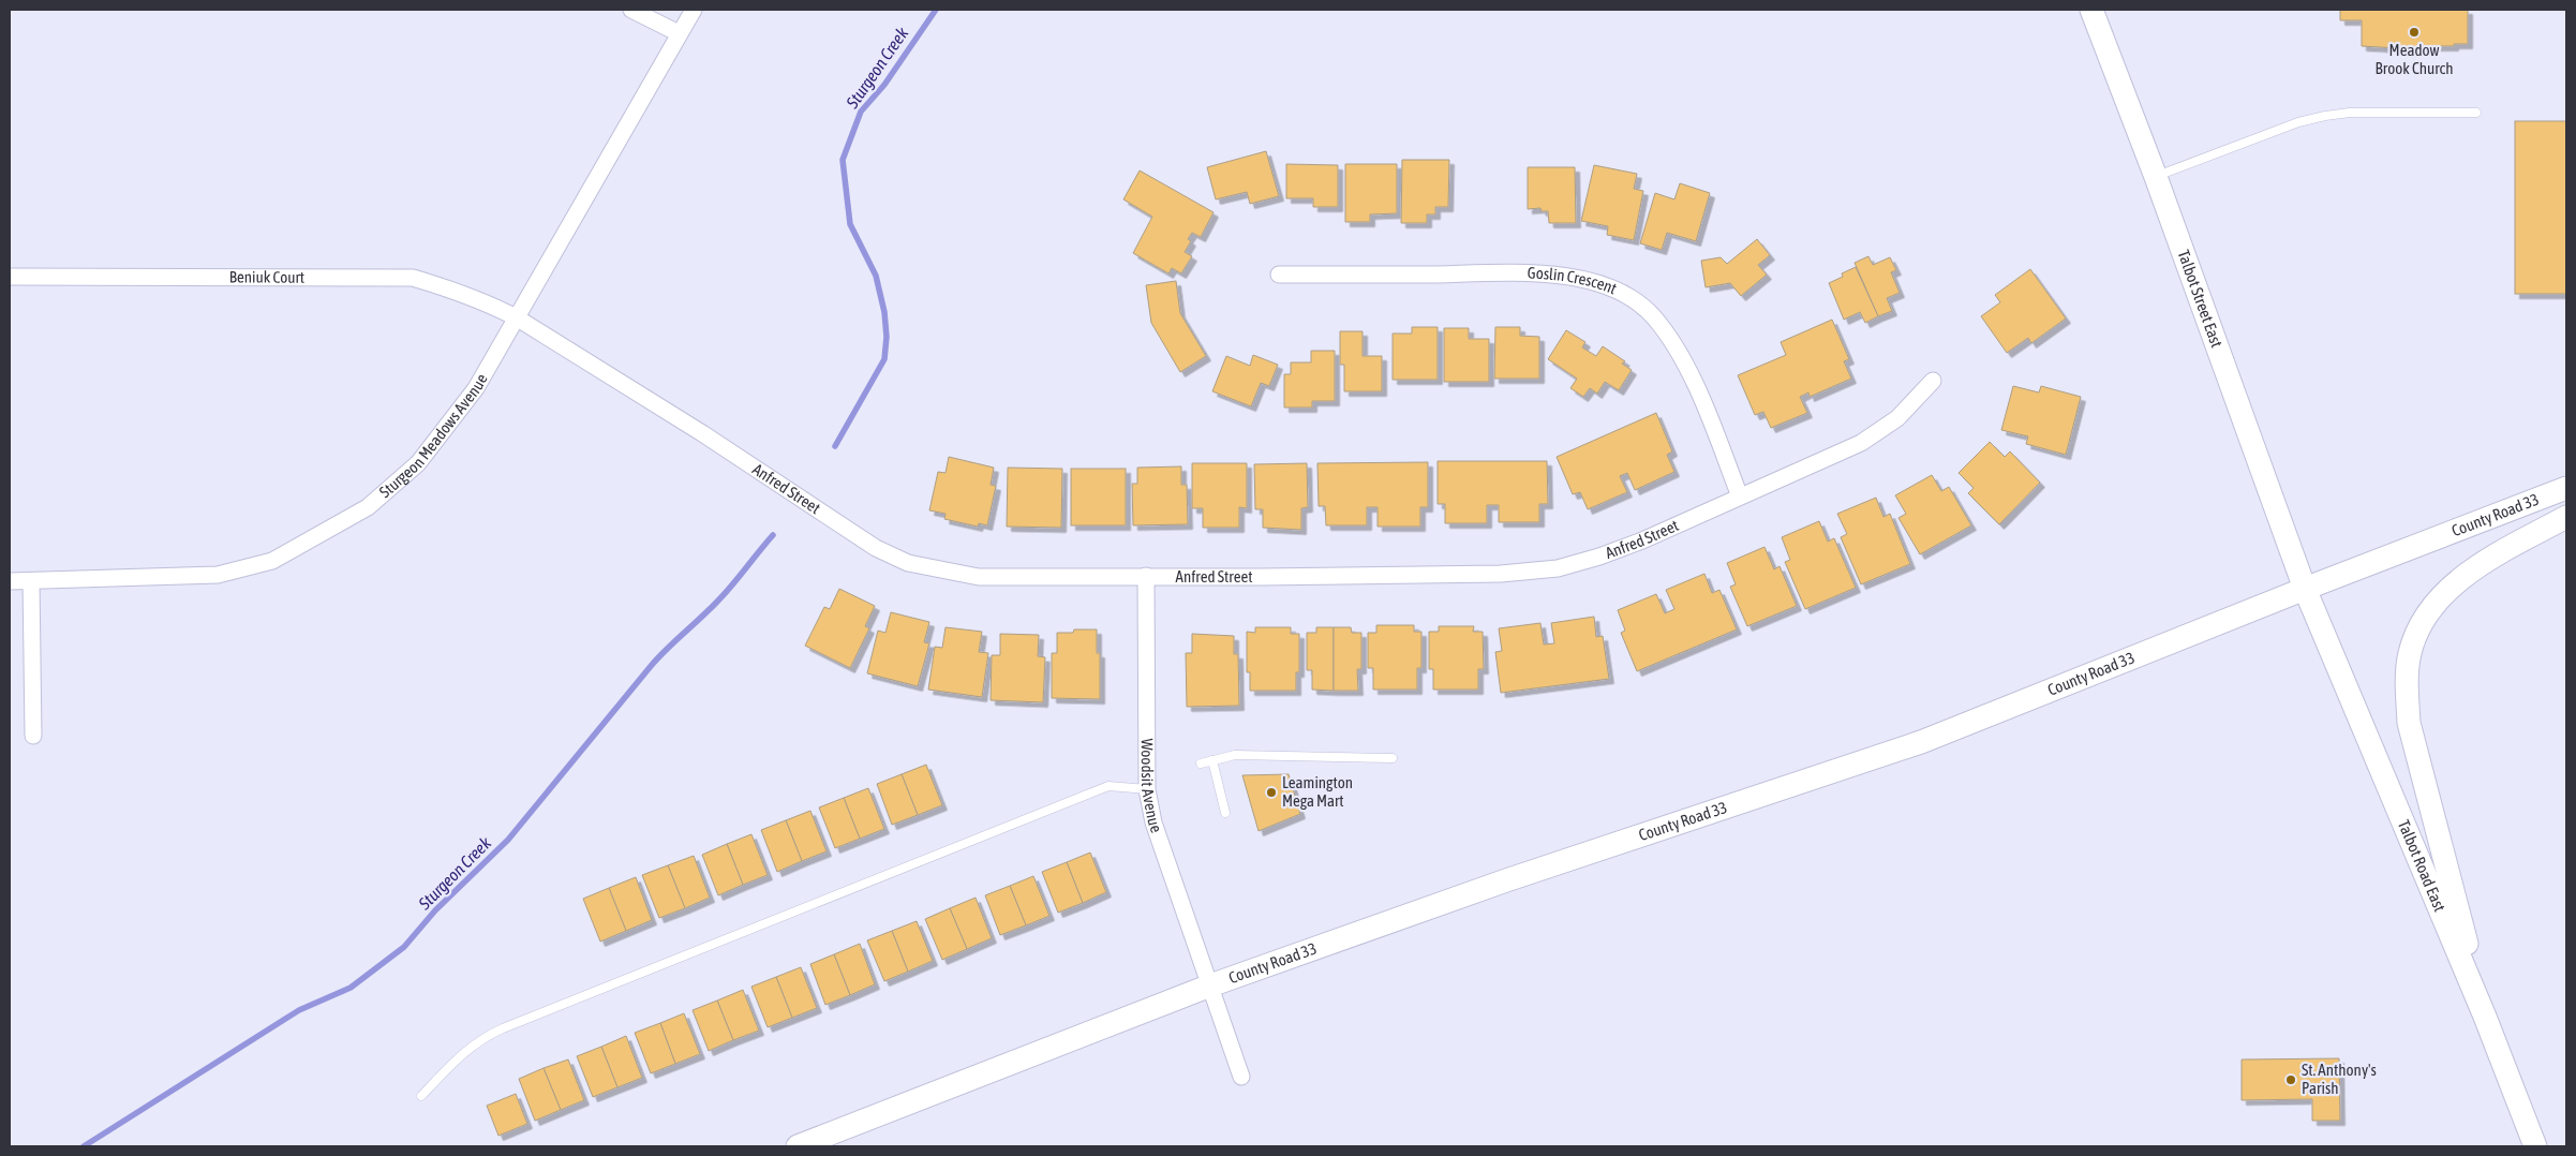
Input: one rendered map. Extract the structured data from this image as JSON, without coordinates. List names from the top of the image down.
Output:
{
  "streets": {
    "main road": ["Talbot Street East", "County Road 33", "Talbot Road East"],
    "street": [
      "Beniuk Court",
      "Goslin Crescent",
      "Sturgeon Meadows Avenue",
      "Anfred Street",
      "Woodsit Avenue"
    ]
  },
  "crossings": [
    ["Beniuk Court", "Sturgeon Meadows Avenue"],
    ["Beniuk Court", "Anfred Street"],
    ["Goslin Crescent", "Anfred Street"],
    ["Talbot Street East", "County Road 33"],
    ["Talbot Street East", "Talbot Road East"],
    ["Sturgeon Meadows Avenue", "Anfred Street"],
    ["Anfred Street", "Woodsit Avenue"],
    ["County Road 33", "Woodsit Avenue"],
    ["County Road 33", "Talbot Road East"]
  ],
  "water": ["Sturgeon Creek"],
  "places": ["Meadow Brook Church", "Leamington Mega Mart", "St. Anthony's Parish"]
}
